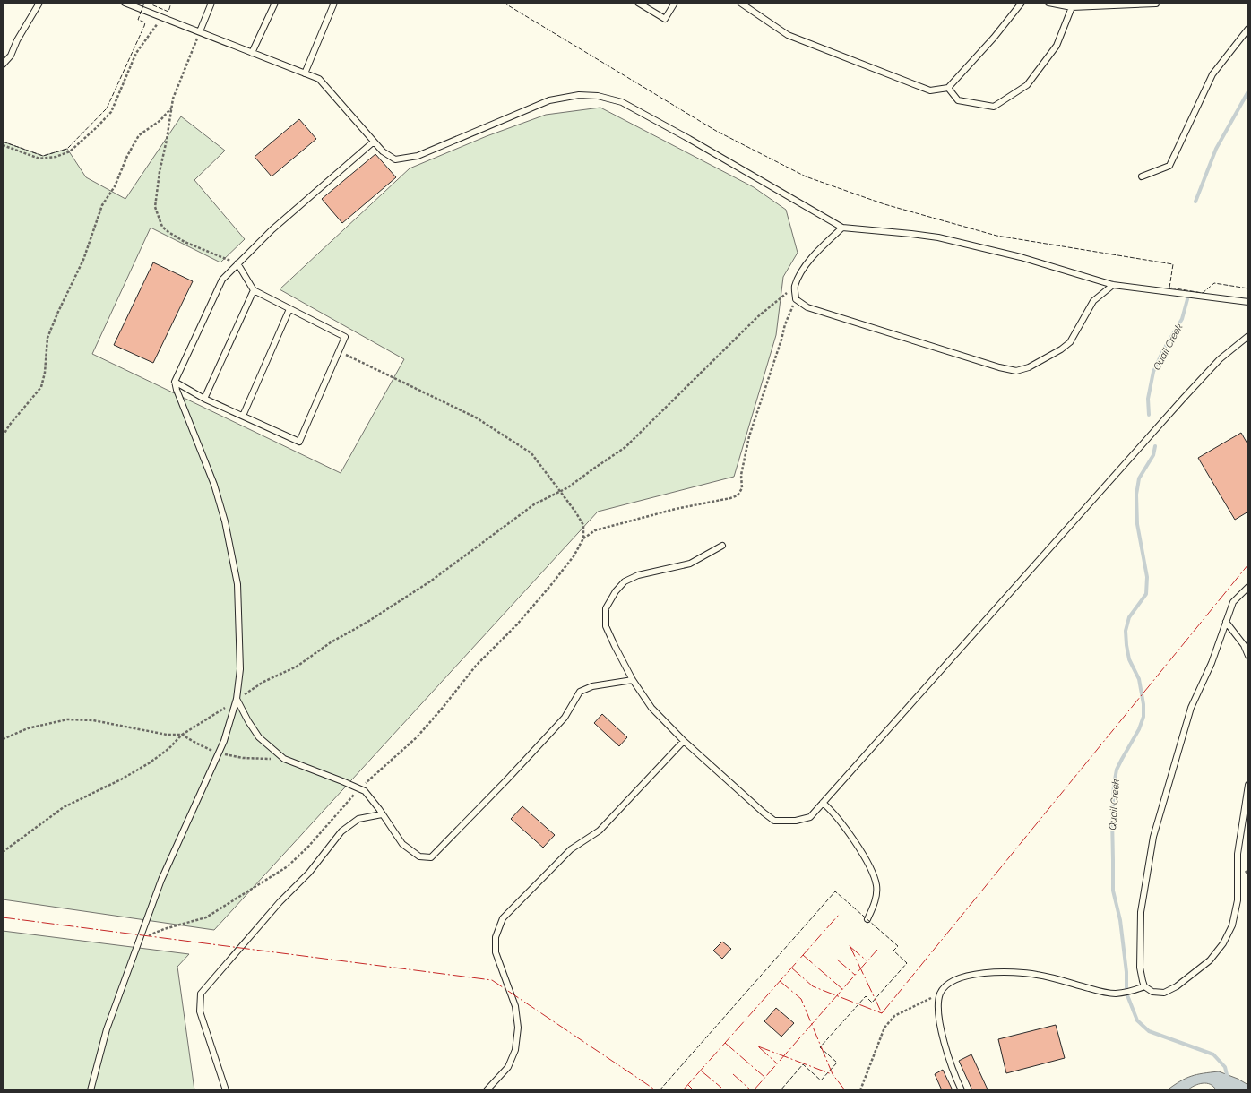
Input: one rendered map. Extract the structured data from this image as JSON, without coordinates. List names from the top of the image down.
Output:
{
  "water": ["Quail Creek"]
}
